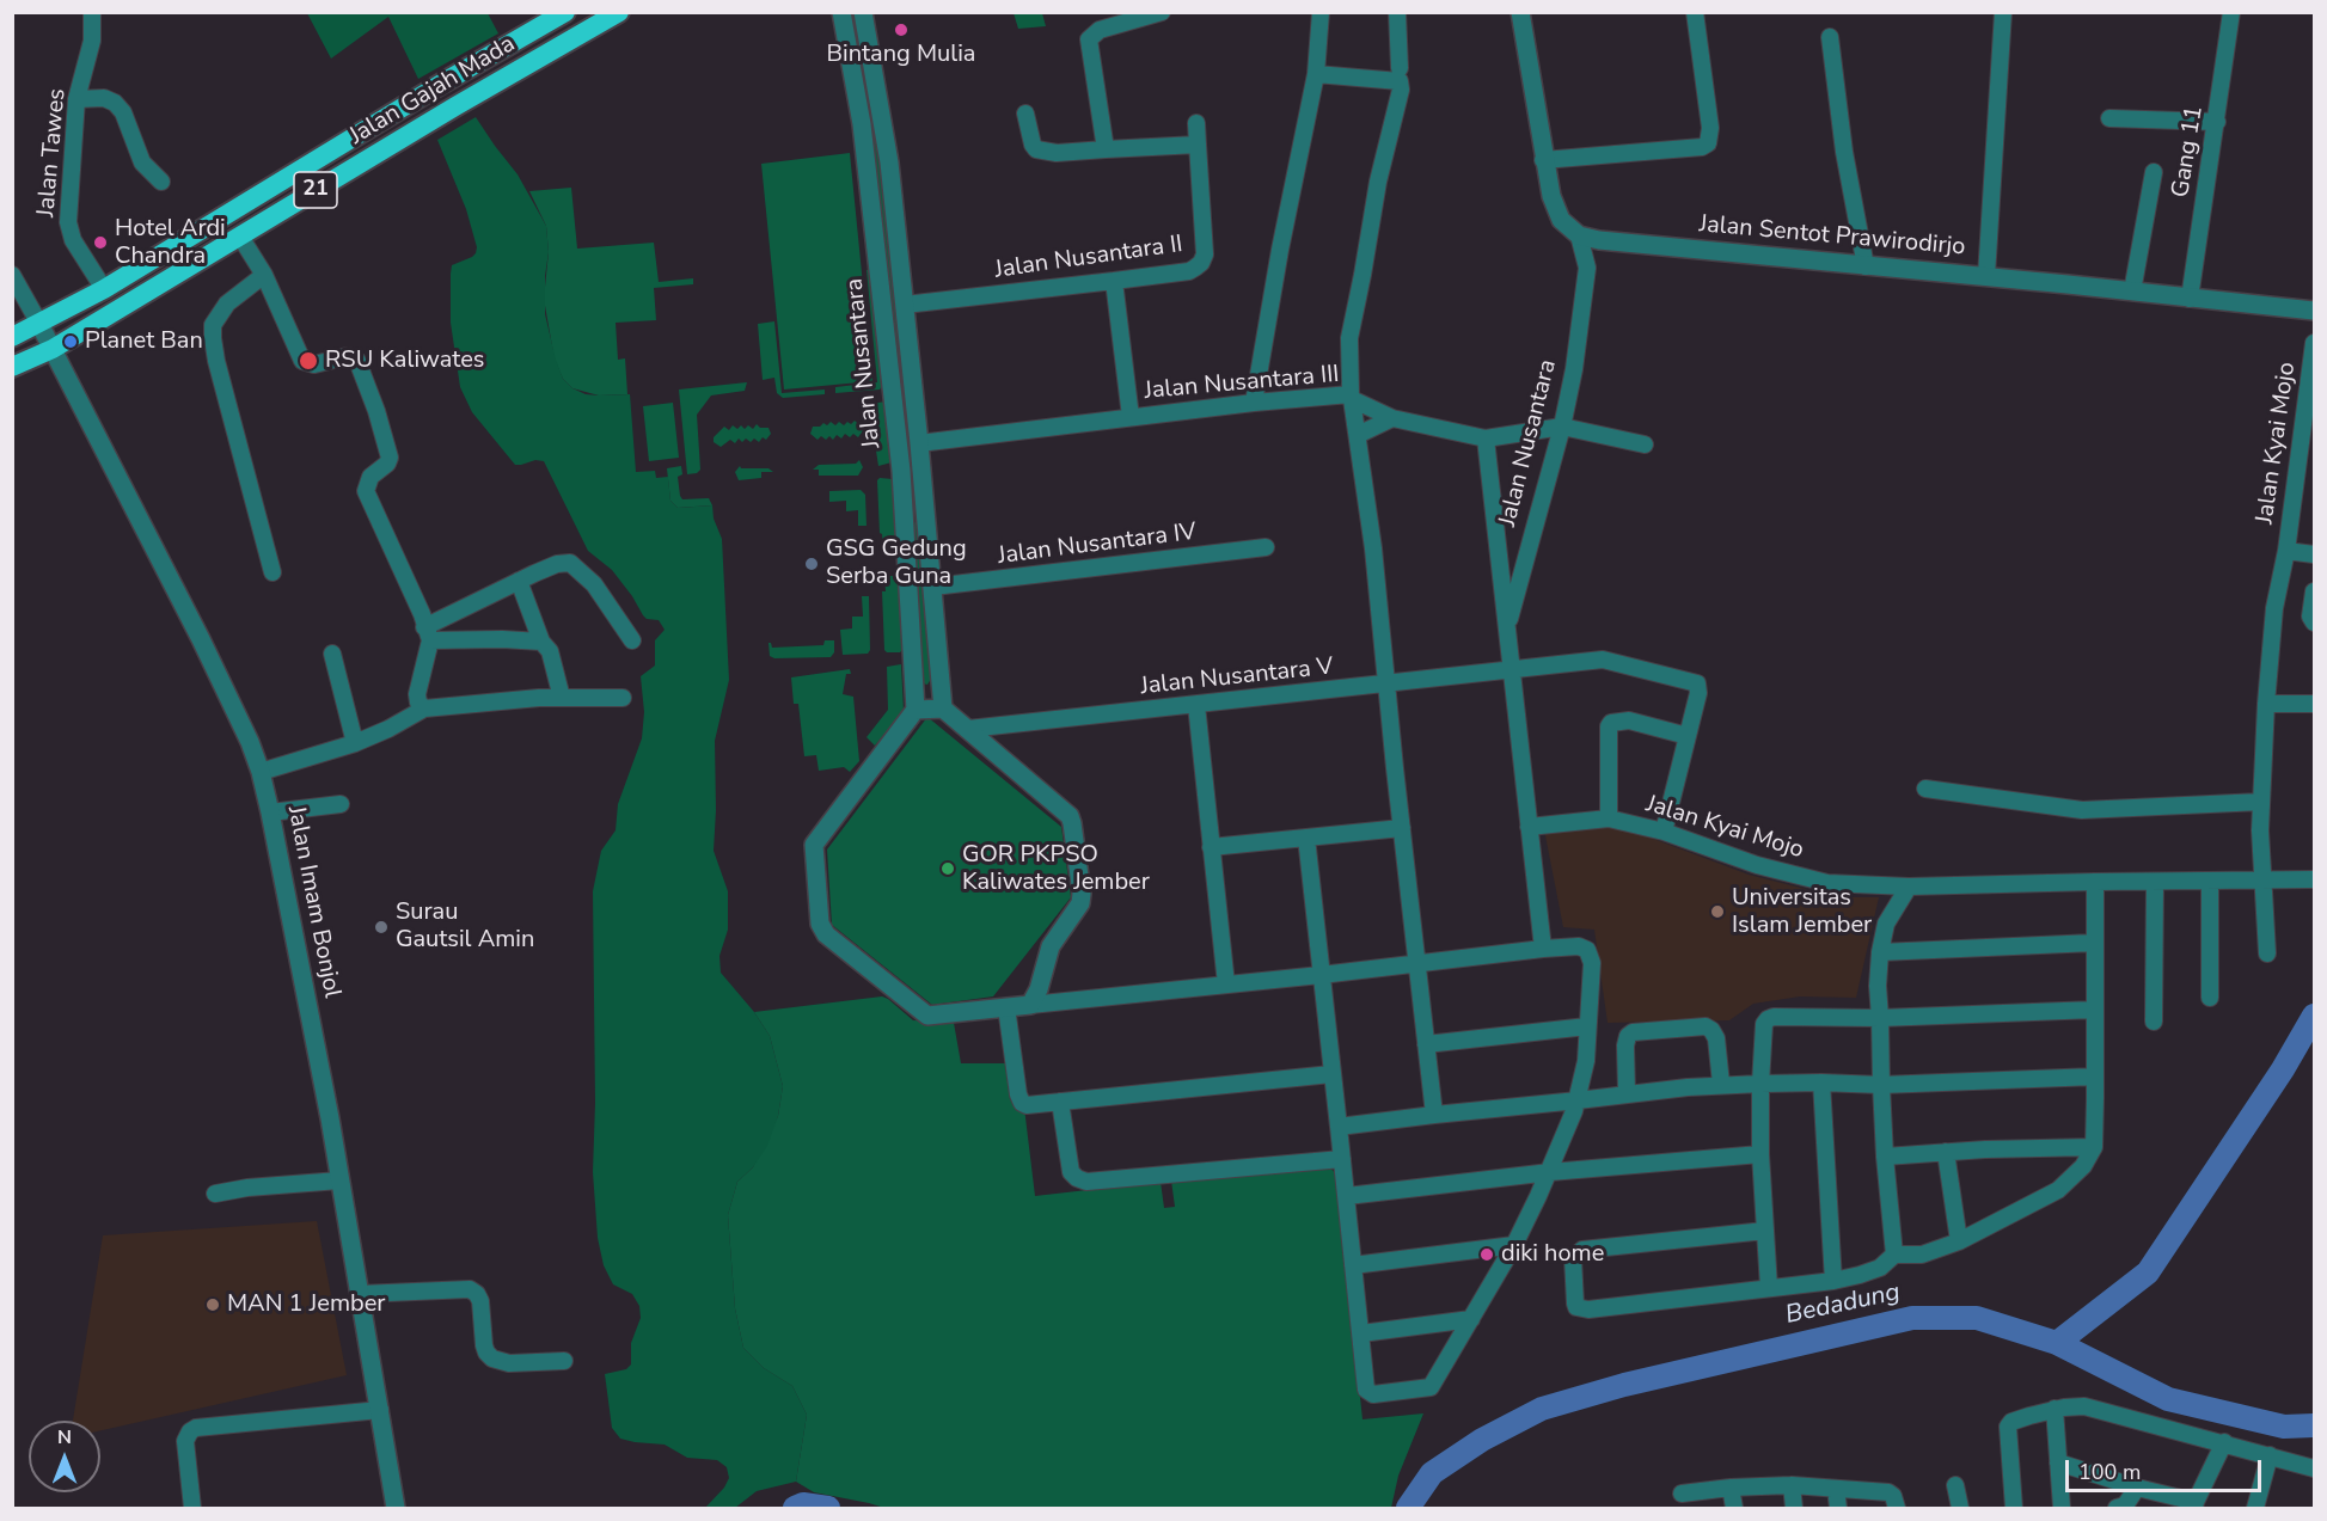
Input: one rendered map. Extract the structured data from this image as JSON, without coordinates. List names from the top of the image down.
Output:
{
  "streets": {
    "highway": ["Jalan Gajah Mada", "21"],
    "street": [
      "Gang 11",
      "Jalan Tawes",
      "Jalan Sentot Prawirodirjo",
      "Jalan Nusantara II",
      "Jalan Nusantara",
      "Jalan Nusantara III",
      "Jalan Kyai Mojo",
      "Jalan Nusantara IV",
      "Jalan Nusantara V",
      "Jalan Imam Bonjol"
    ]
  },
  "crossings": [
    ["Jalan Gajah Mada", "Jalan Tawes"],
    ["Jalan Gajah Mada", "Jalan Imam Bonjol"],
    ["Gang 11", "Jalan Sentot Prawirodirjo"],
    ["Jalan Nusantara II", "Jalan Nusantara"],
    ["Jalan Nusantara", "Jalan Nusantara III"],
    ["Jalan Nusantara", "Jalan Nusantara IV"],
    ["Jalan Kyai Mojo", "Jalan Nusantara V"]
  ],
  "water": ["Bedadung"],
  "places": [
    "Bintang Mulia",
    "Hotel Ardi Chandra",
    "Planet Ban",
    "RSU Kaliwates",
    "GSG Gedung Serba Guna",
    "GOR PKPSO Kaliwates Jember",
    "Universitas Islam Jember",
    "Surau Gautsil Amin",
    "diki home",
    "MAN 1 Jember"
  ],
  "scale_bar": "100 m",
  "north": "top"
}
